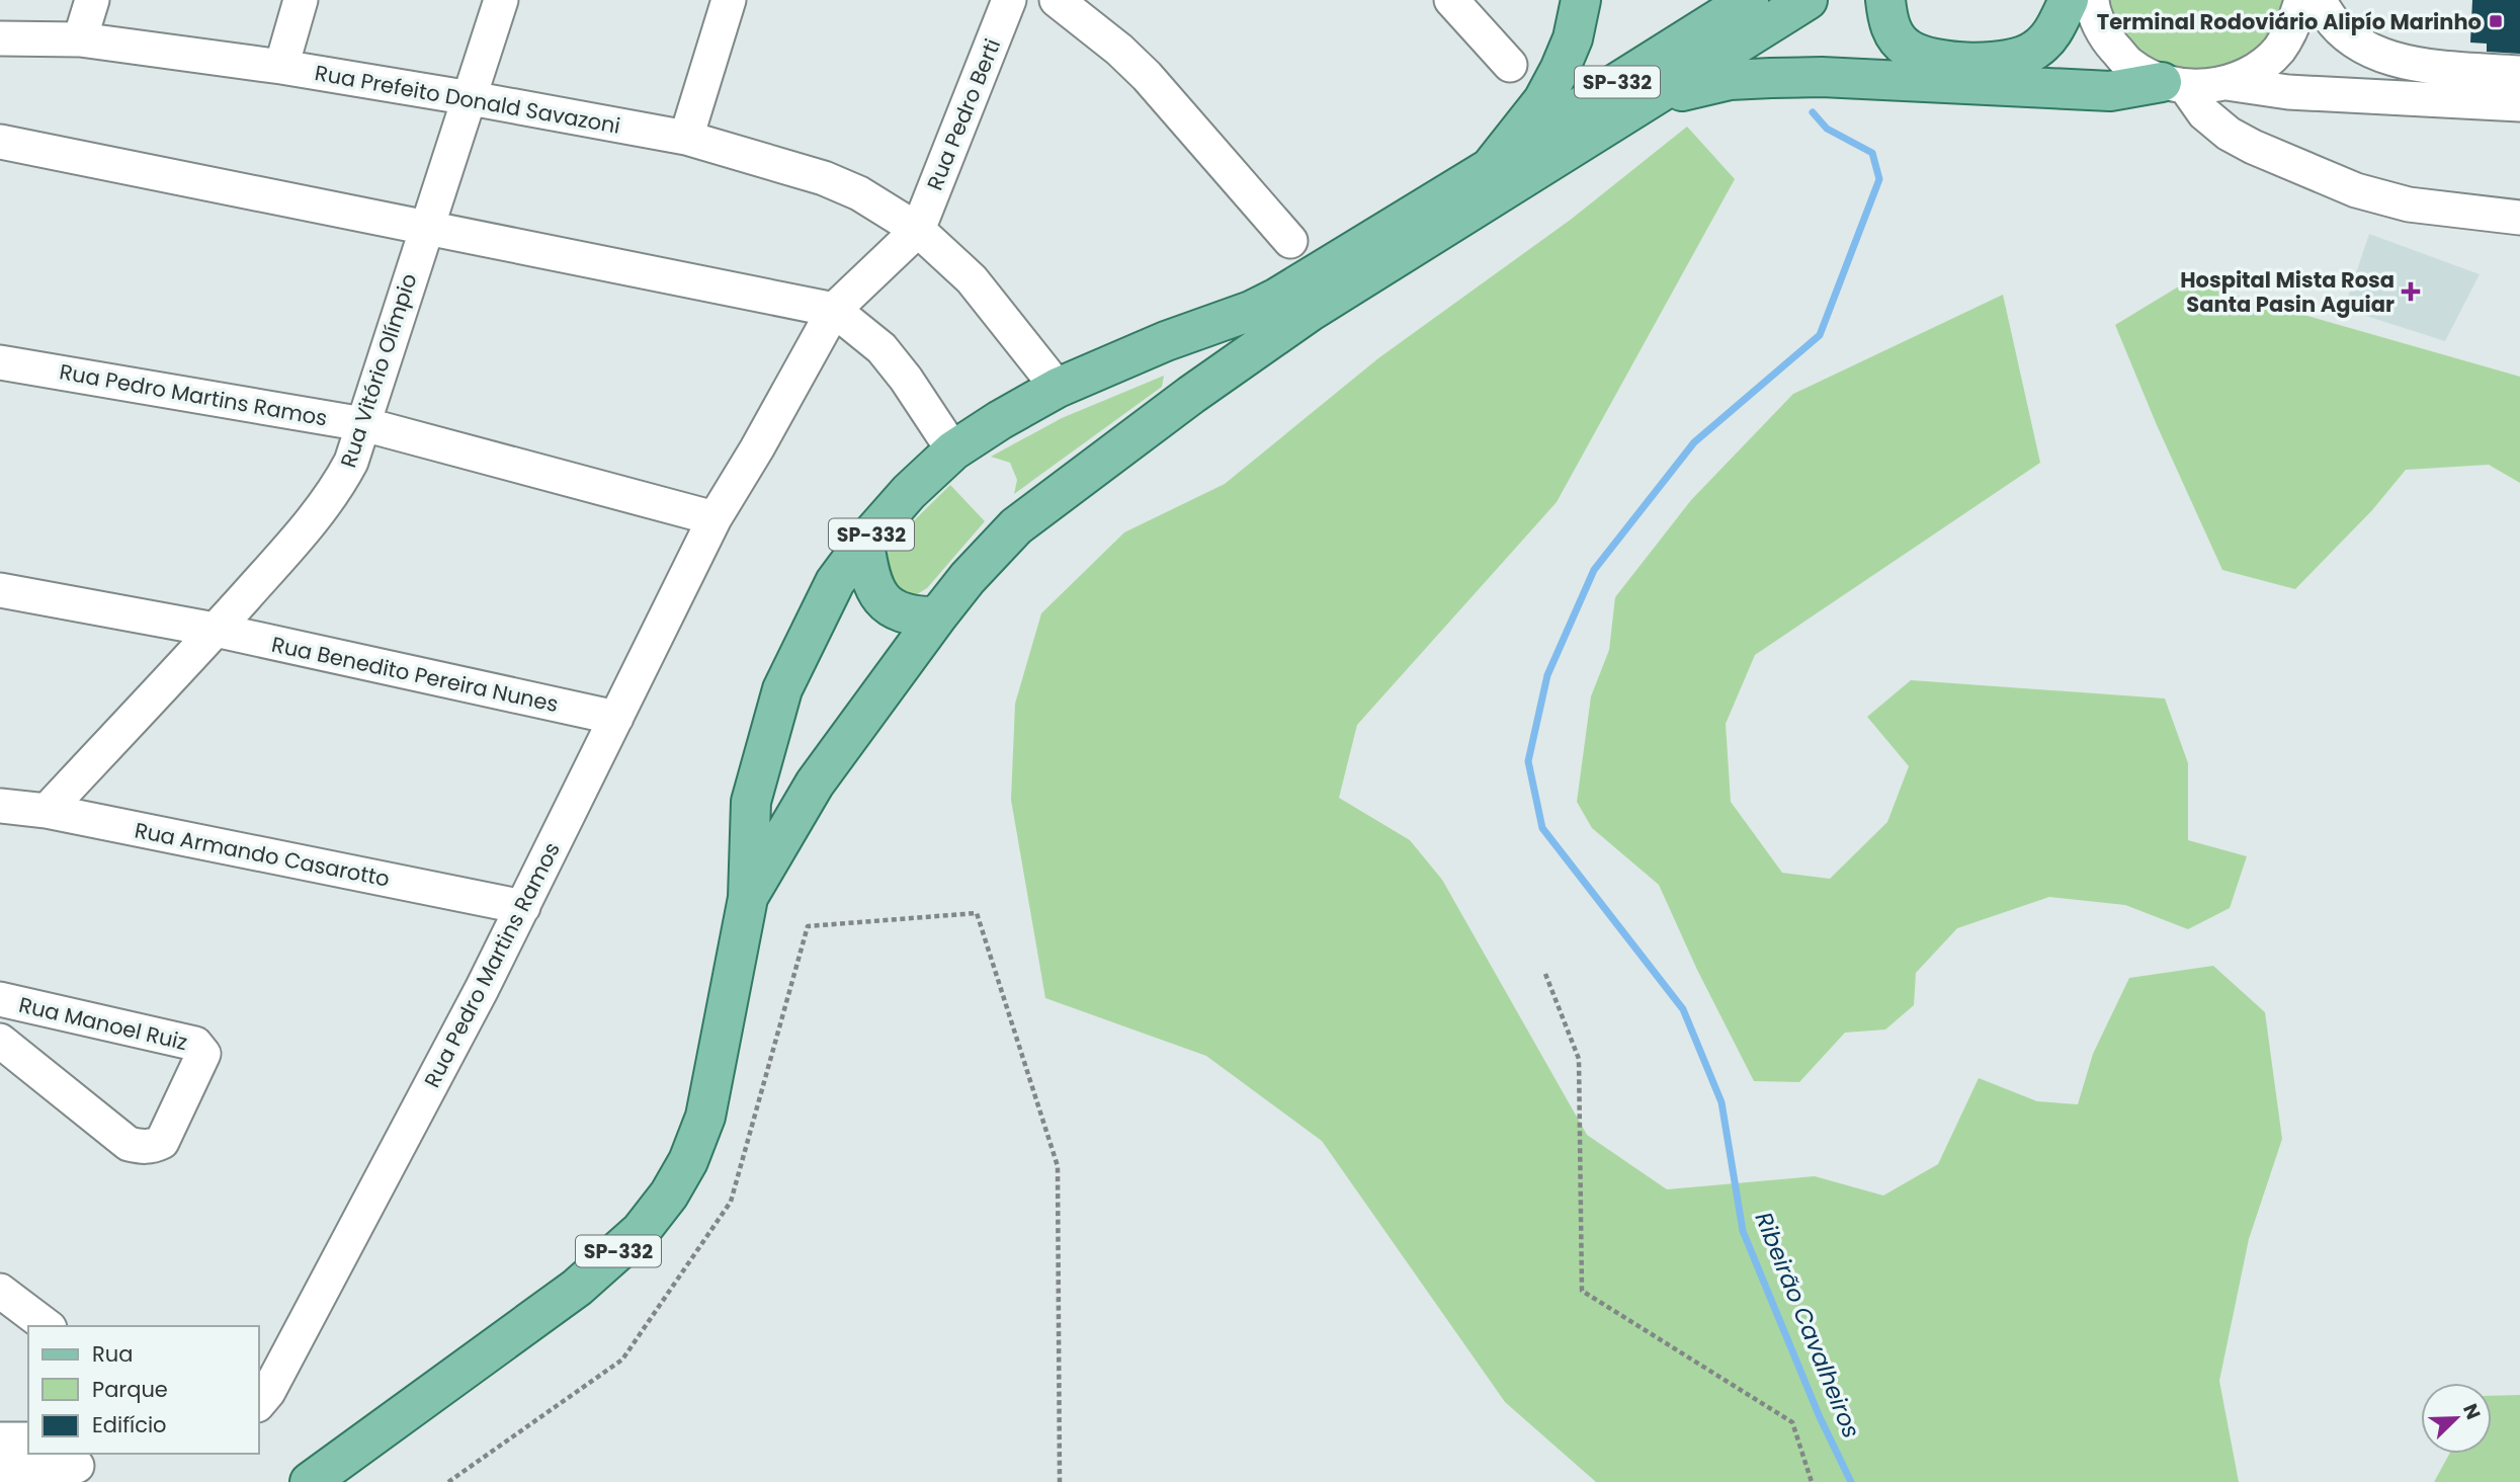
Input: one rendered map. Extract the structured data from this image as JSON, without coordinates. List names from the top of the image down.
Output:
{
  "streets": {
    "main road": ["SP-332"],
    "street": [
      "Rua Prefeito Donald Savazoni",
      "Rua Pedro Berti",
      "Rua Vitório Olímpio",
      "Rua Pedro Martins Ramos",
      "Rua Benedito Pereira Nunes",
      "Rua Armando Casarotto",
      "Rua Manoel Ruiz"
    ]
  },
  "crossings": [
    ["SP-332", "Rua Prefeito Donald Savazoni"],
    ["Rua Prefeito Donald Savazoni", "Rua Pedro Berti"],
    ["Rua Prefeito Donald Savazoni", "Rua Vitório Olímpio"],
    ["Rua Prefeito Donald Savazoni", "Rua Pedro Martins Ramos"],
    ["Rua Pedro Berti", "Rua Pedro Martins Ramos"],
    ["Rua Vitório Olímpio", "Rua Pedro Martins Ramos"],
    ["Rua Vitório Olímpio", "Rua Benedito Pereira Nunes"],
    ["Rua Vitório Olímpio", "Rua Armando Casarotto"],
    ["Rua Pedro Martins Ramos", "Rua Benedito Pereira Nunes"],
    ["Rua Pedro Martins Ramos", "Rua Armando Casarotto"]
  ],
  "water": ["Ribeirão Cavalheiros"],
  "places": {
    "transit": ["Terminal Rodoviário Alipío Marinho"],
    "health": ["Hospital Mista Rosa Santa Pasin Aguiar"]
  },
  "legend": ["Rua", "Parque", "Edifício"],
  "north": "top right"
}
